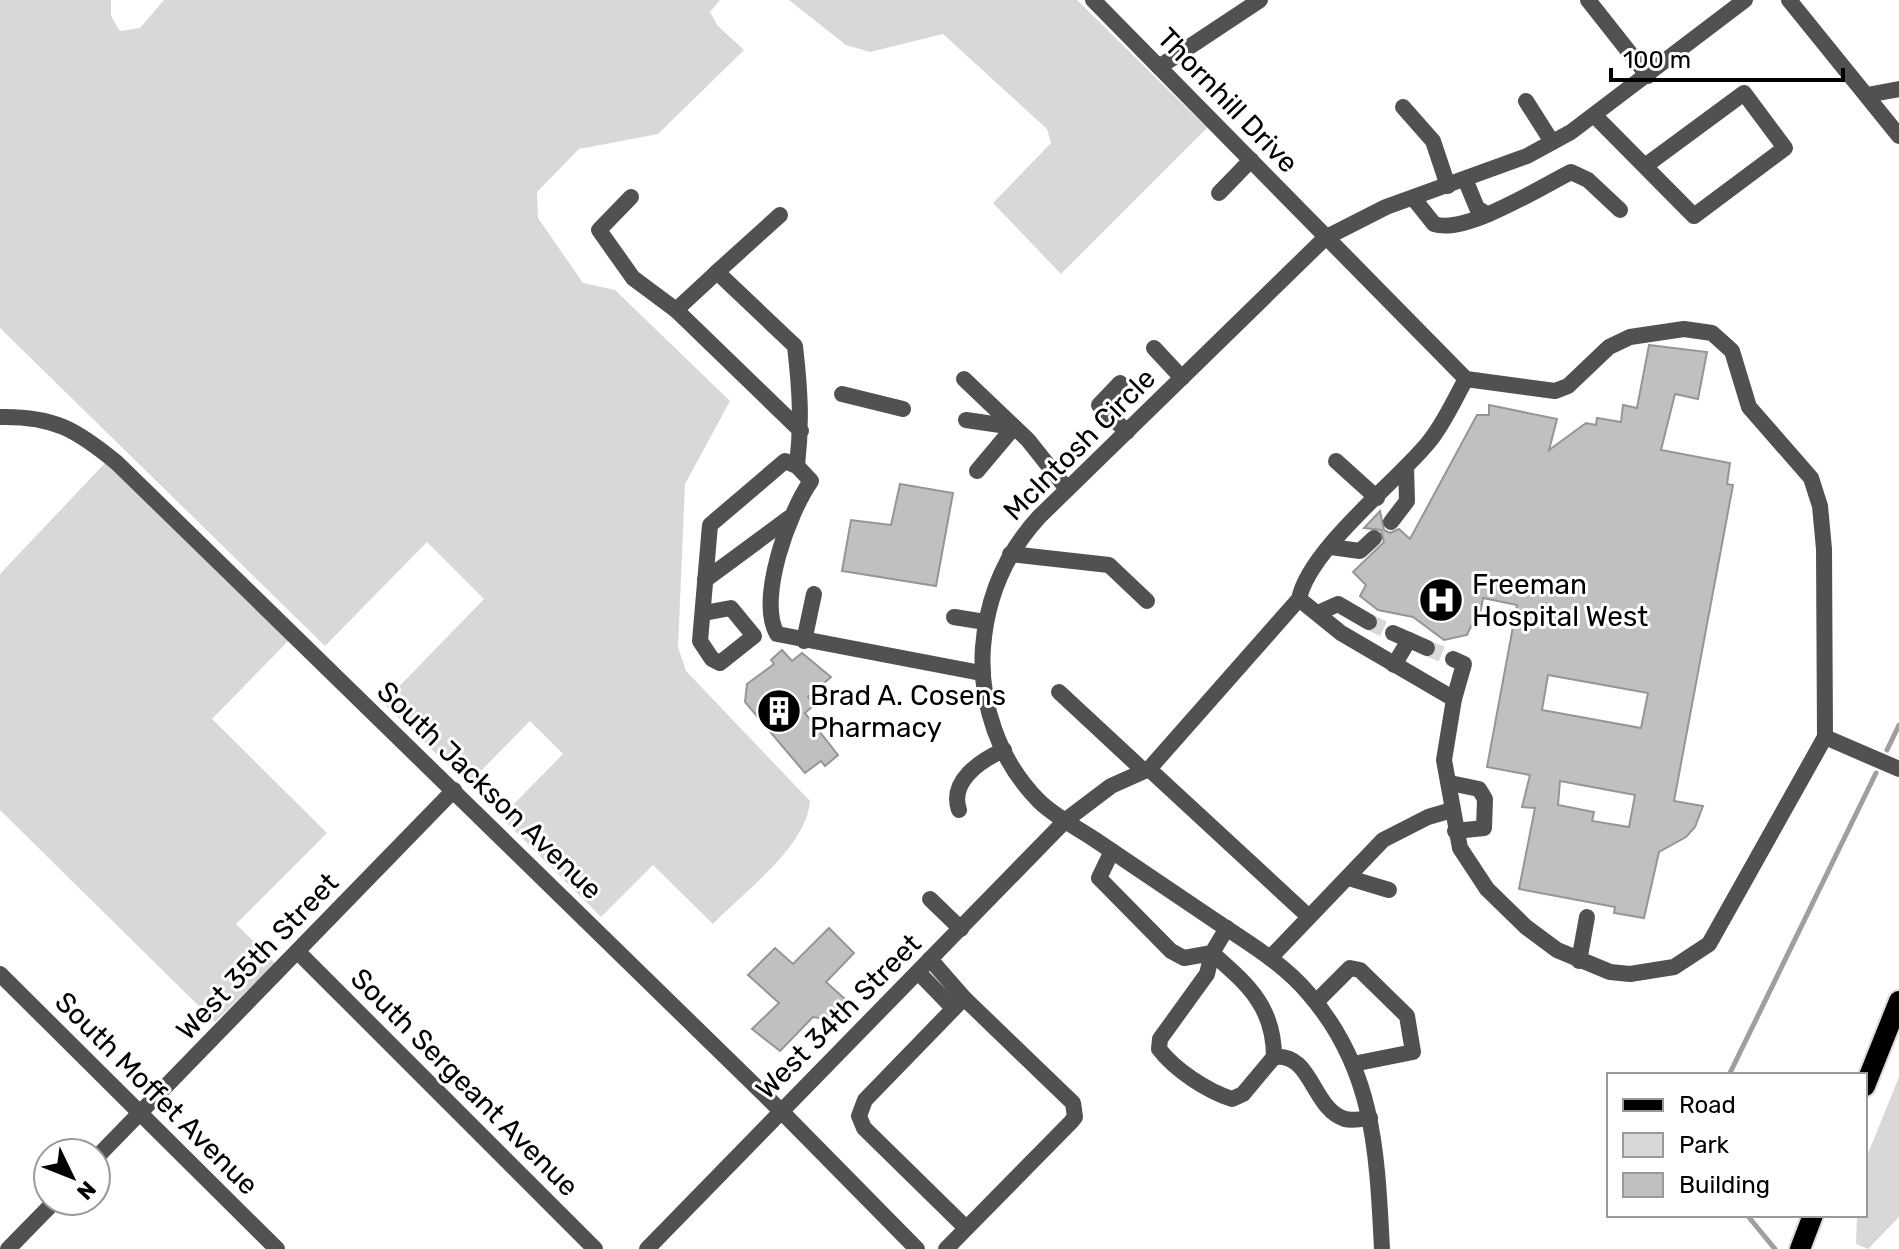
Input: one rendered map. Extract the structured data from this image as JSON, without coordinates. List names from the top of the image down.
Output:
{
  "streets": {
    "street": [
      "Thornhill Drive",
      "McIntosh Circle",
      "South Jackson Avenue",
      "West 35th Street",
      "West 34th Street",
      "South Sergeant Avenue",
      "South Moffet Avenue"
    ]
  },
  "crossings": [
    ["Thornhill Drive", "McIntosh Circle"],
    ["McIntosh Circle", "West 34th Street"],
    ["South Jackson Avenue", "West 35th Street"],
    ["South Jackson Avenue", "West 34th Street"],
    ["West 35th Street", "South Sergeant Avenue"],
    ["West 35th Street", "South Moffet Avenue"]
  ],
  "places": {
    "hospital": ["Freeman Hospital West"],
    "building": ["Brad A. Cosens Pharmacy"]
  },
  "legend": ["Road", "Park", "Building"],
  "scale_bar": "100 m",
  "north": "bottom right"
}
